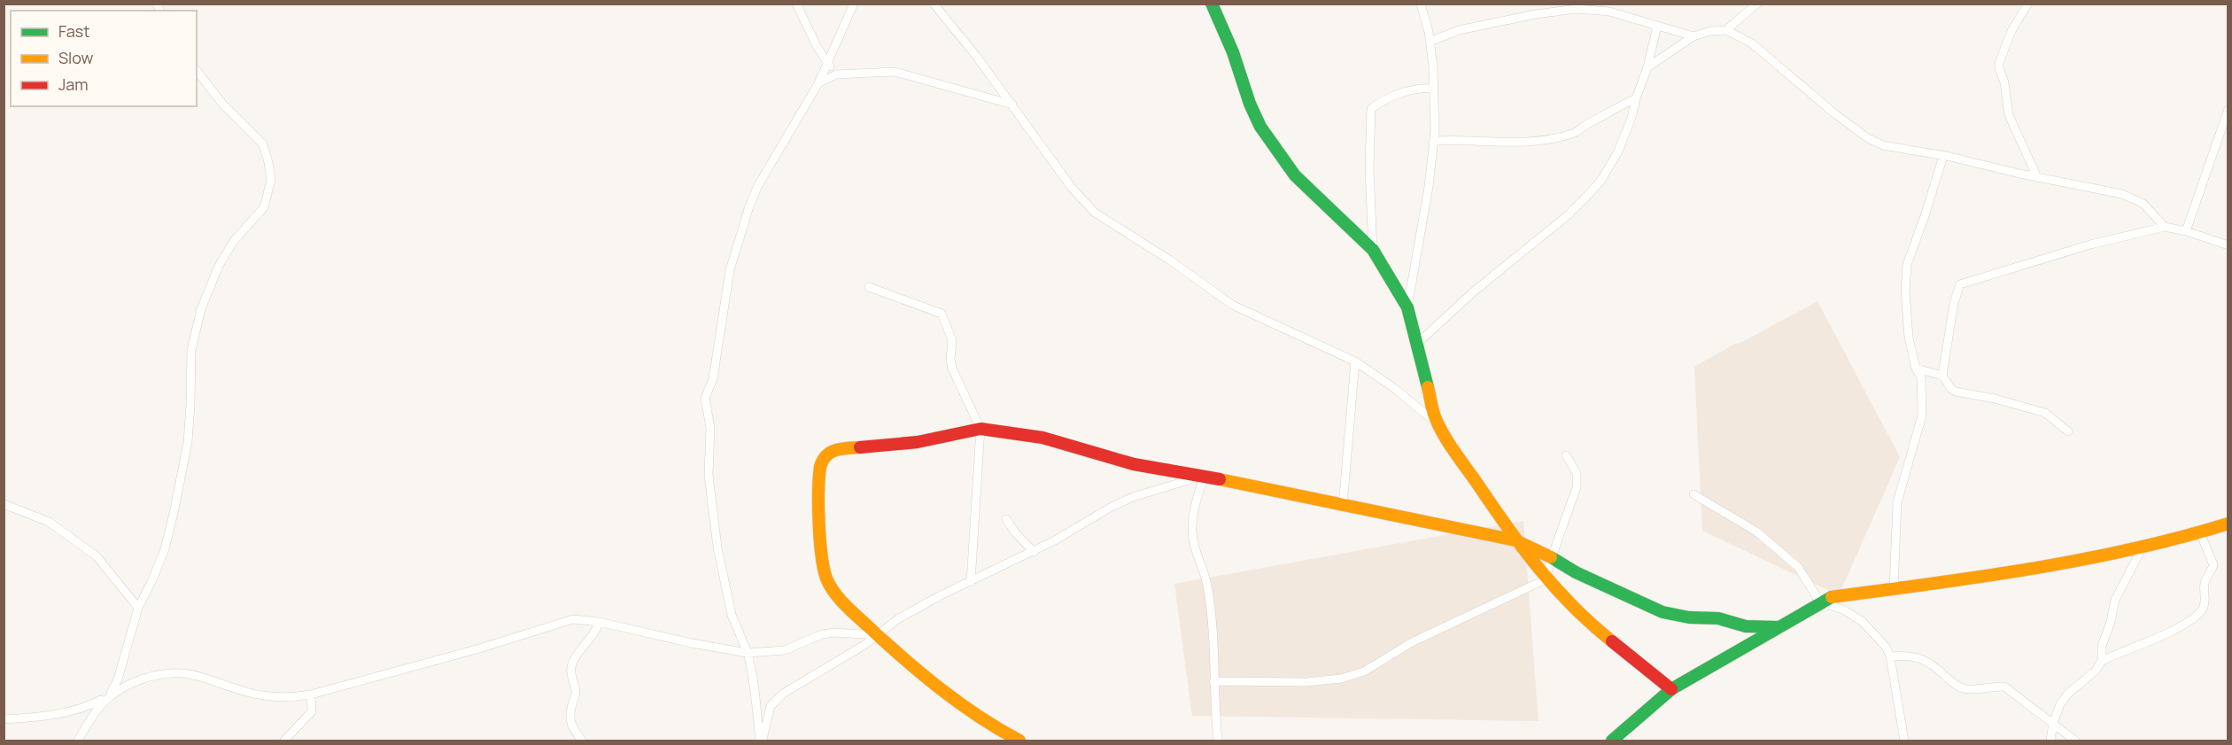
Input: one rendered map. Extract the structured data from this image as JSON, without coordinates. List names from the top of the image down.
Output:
{
  "legend": ["Fast", "Slow", "Jam"]
}
